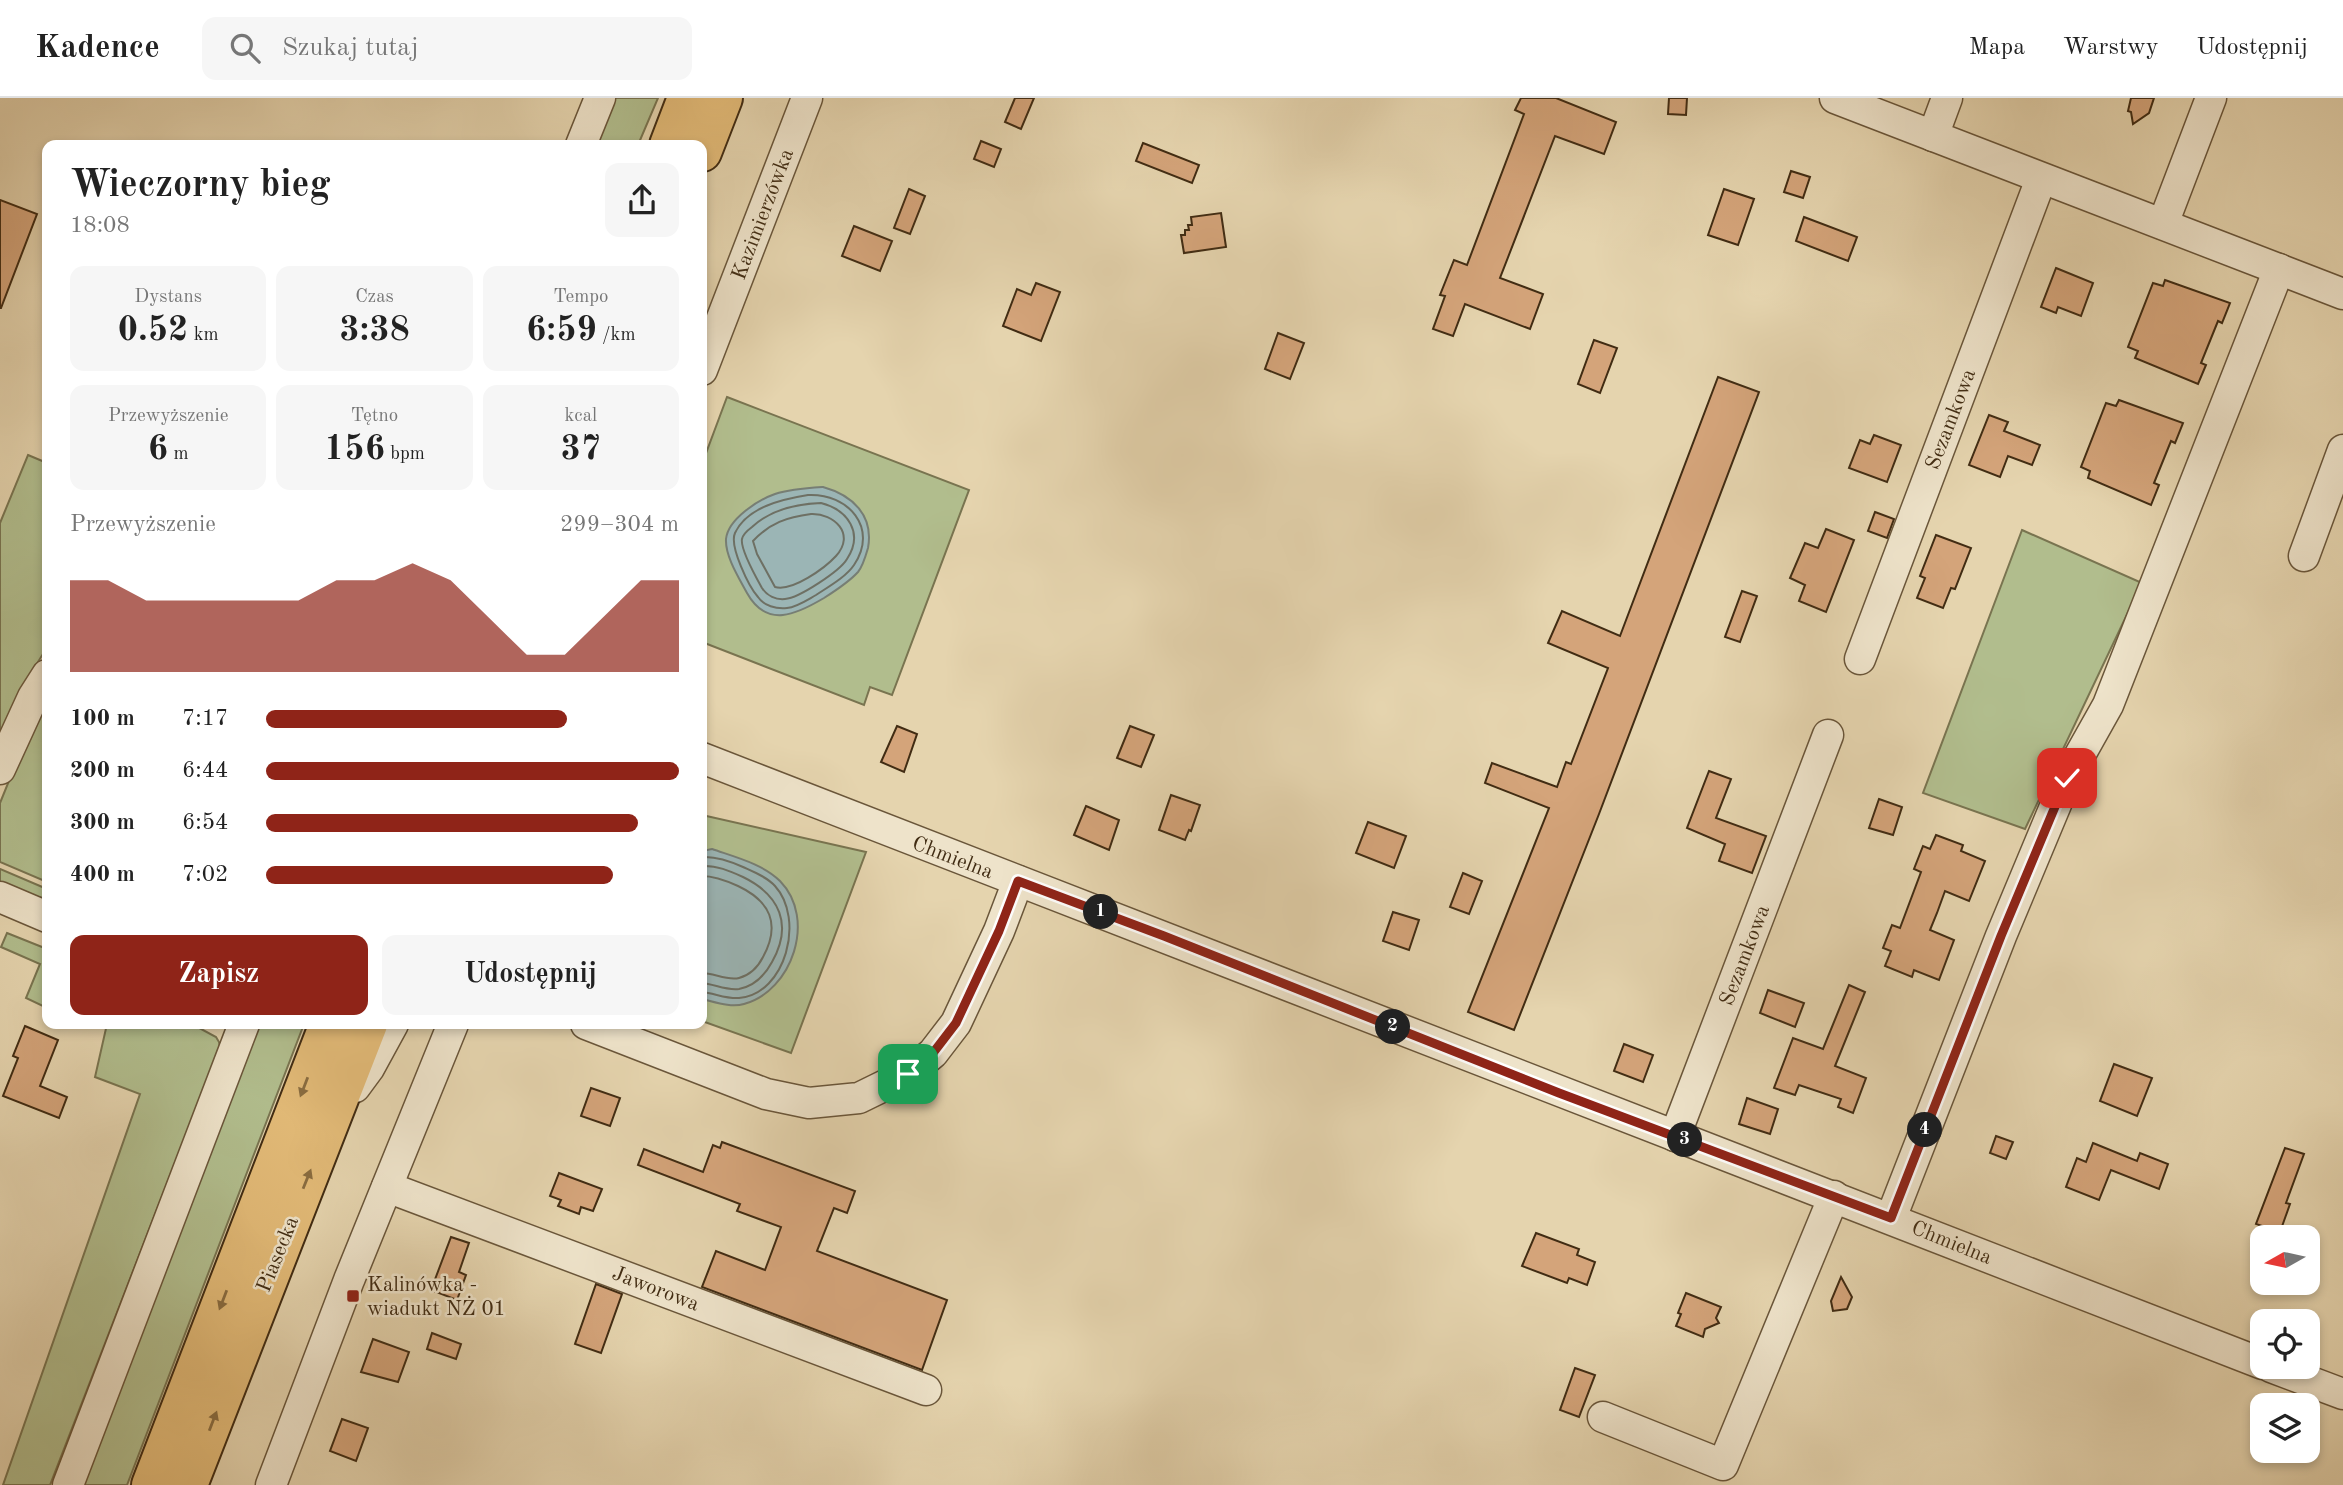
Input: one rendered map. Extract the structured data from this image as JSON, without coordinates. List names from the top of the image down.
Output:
{
  "streets": {
    "highway": ["Piasecka"],
    "street": [
      "Kazimierzówka",
      "Sezamkowa",
      "Chmielna",
      "Jaworowa"
    ]
  },
  "crossings": [
    ["Sezamkowa", "Chmielna"]
  ],
  "places": {
    "transit": ["Kalinówka - wiadukt NŻ 01"]
  },
  "north": "left",
  "page": {
    "header": "Kadence",
    "search": "Szukaj tutaj",
    "nav": ["Mapa", "Warstwy", "Udostępnij"],
    "heading": ["Wieczorny bieg", "18:08"],
    "stats": [
      ["Dystans", "0.52 km"],
      ["Czas", "3:38"],
      ["Tempo", "6:59 /km"],
      ["Przewyższenie", "6 m"],
      ["Tętno", "156 bpm"],
      ["kcal", "37"]
    ],
    "chart": ["Przewyższenie", "299–304 m"],
    "list": [
      {
        "name": "100 m",
        "note": "7:17"
      },
      {
        "name": "200 m",
        "note": "6:44"
      },
      {
        "name": "300 m",
        "note": "6:54"
      },
      {
        "name": "400 m",
        "note": "7:02"
      }
    ],
    "pins": [
      "1",
      "2",
      "4",
      "3"
    ],
    "buttons": ["Zapisz", "Udostępnij"]
  }
}
